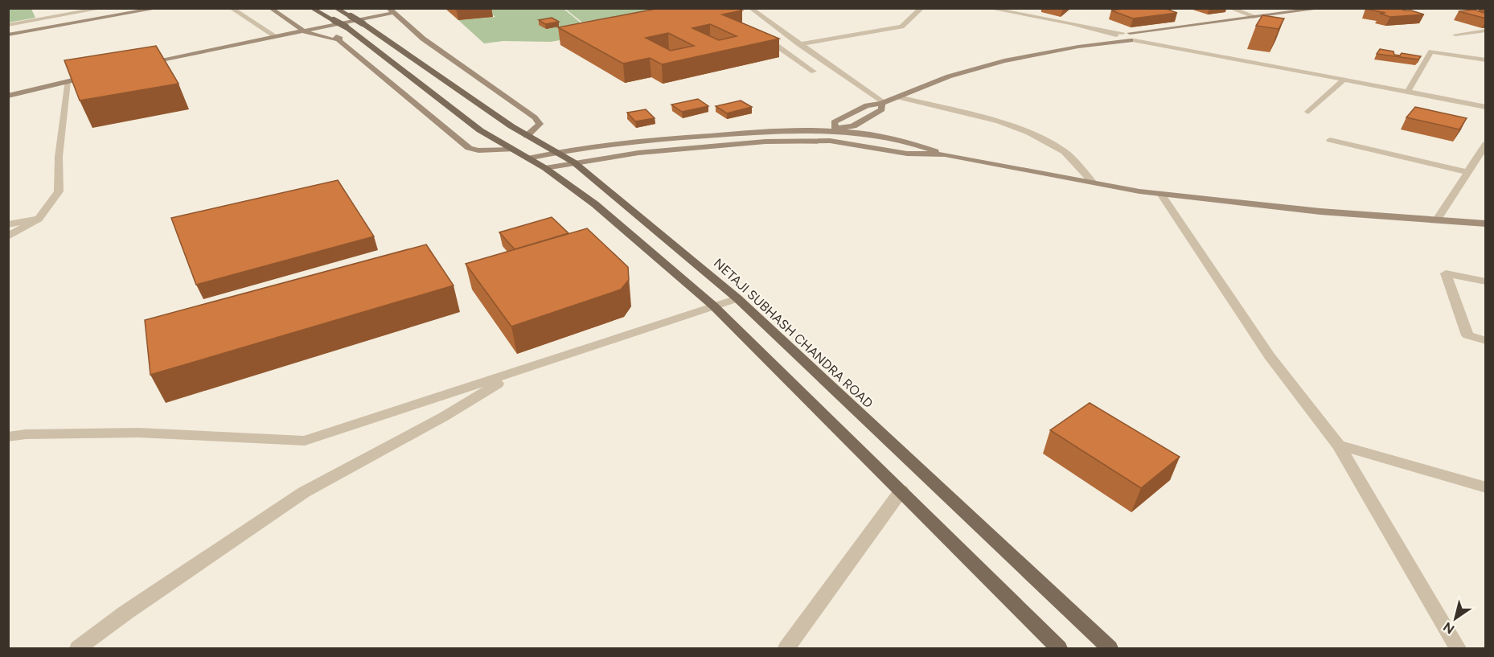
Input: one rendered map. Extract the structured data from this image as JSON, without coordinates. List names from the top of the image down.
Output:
{
  "streets": {
    "main road": ["NETAJI SUBHASH CHANDRA ROAD"]
  },
  "north": "bottom left"
}
